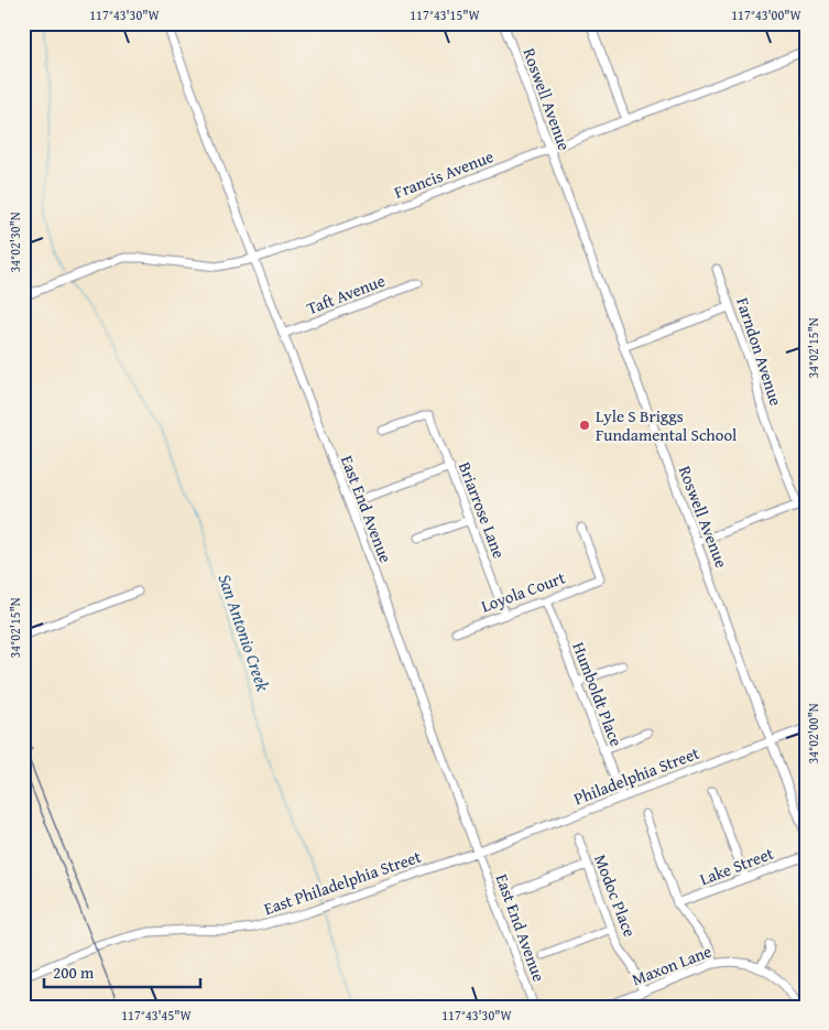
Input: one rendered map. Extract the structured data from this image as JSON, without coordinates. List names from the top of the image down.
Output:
{
  "streets": {
    "street": [
      "Roswell Avenue",
      "Francis Avenue",
      "Taft Avenue",
      "Farndon Avenue",
      "East End Avenue",
      "Briarrose Lane",
      "Loyola Court",
      "Humboldt Place",
      "Philadelphia Street",
      "Lake Street",
      "East Philadelphia Street",
      "Modoc Place",
      "Maxon Lane"
    ]
  },
  "crossings": [
    ["Roswell Avenue", "Francis Avenue"],
    ["Roswell Avenue", "Philadelphia Street"],
    ["Francis Avenue", "East End Avenue"],
    ["Taft Avenue", "East End Avenue"],
    ["East End Avenue", "Philadelphia Street"],
    ["East End Avenue", "East Philadelphia Street"],
    ["Briarrose Lane", "Loyola Court"],
    ["Loyola Court", "Humboldt Place"],
    ["Humboldt Place", "Philadelphia Street"],
    ["Philadelphia Street", "East Philadelphia Street"],
    ["Modoc Place", "Maxon Lane"]
  ],
  "water": ["San Antonio Creek"],
  "places": ["Lyle S Briggs Fundamental School"],
  "scale_bar": "200 m",
  "coordinates": [
    "117°43'30\"W",
    "117°43'15\"W",
    "117°43'00\"W",
    "34°02'30\"N",
    "34°02'15\"N",
    "34°02'00\"N",
    "117°43'45\"W"
  ]
}
